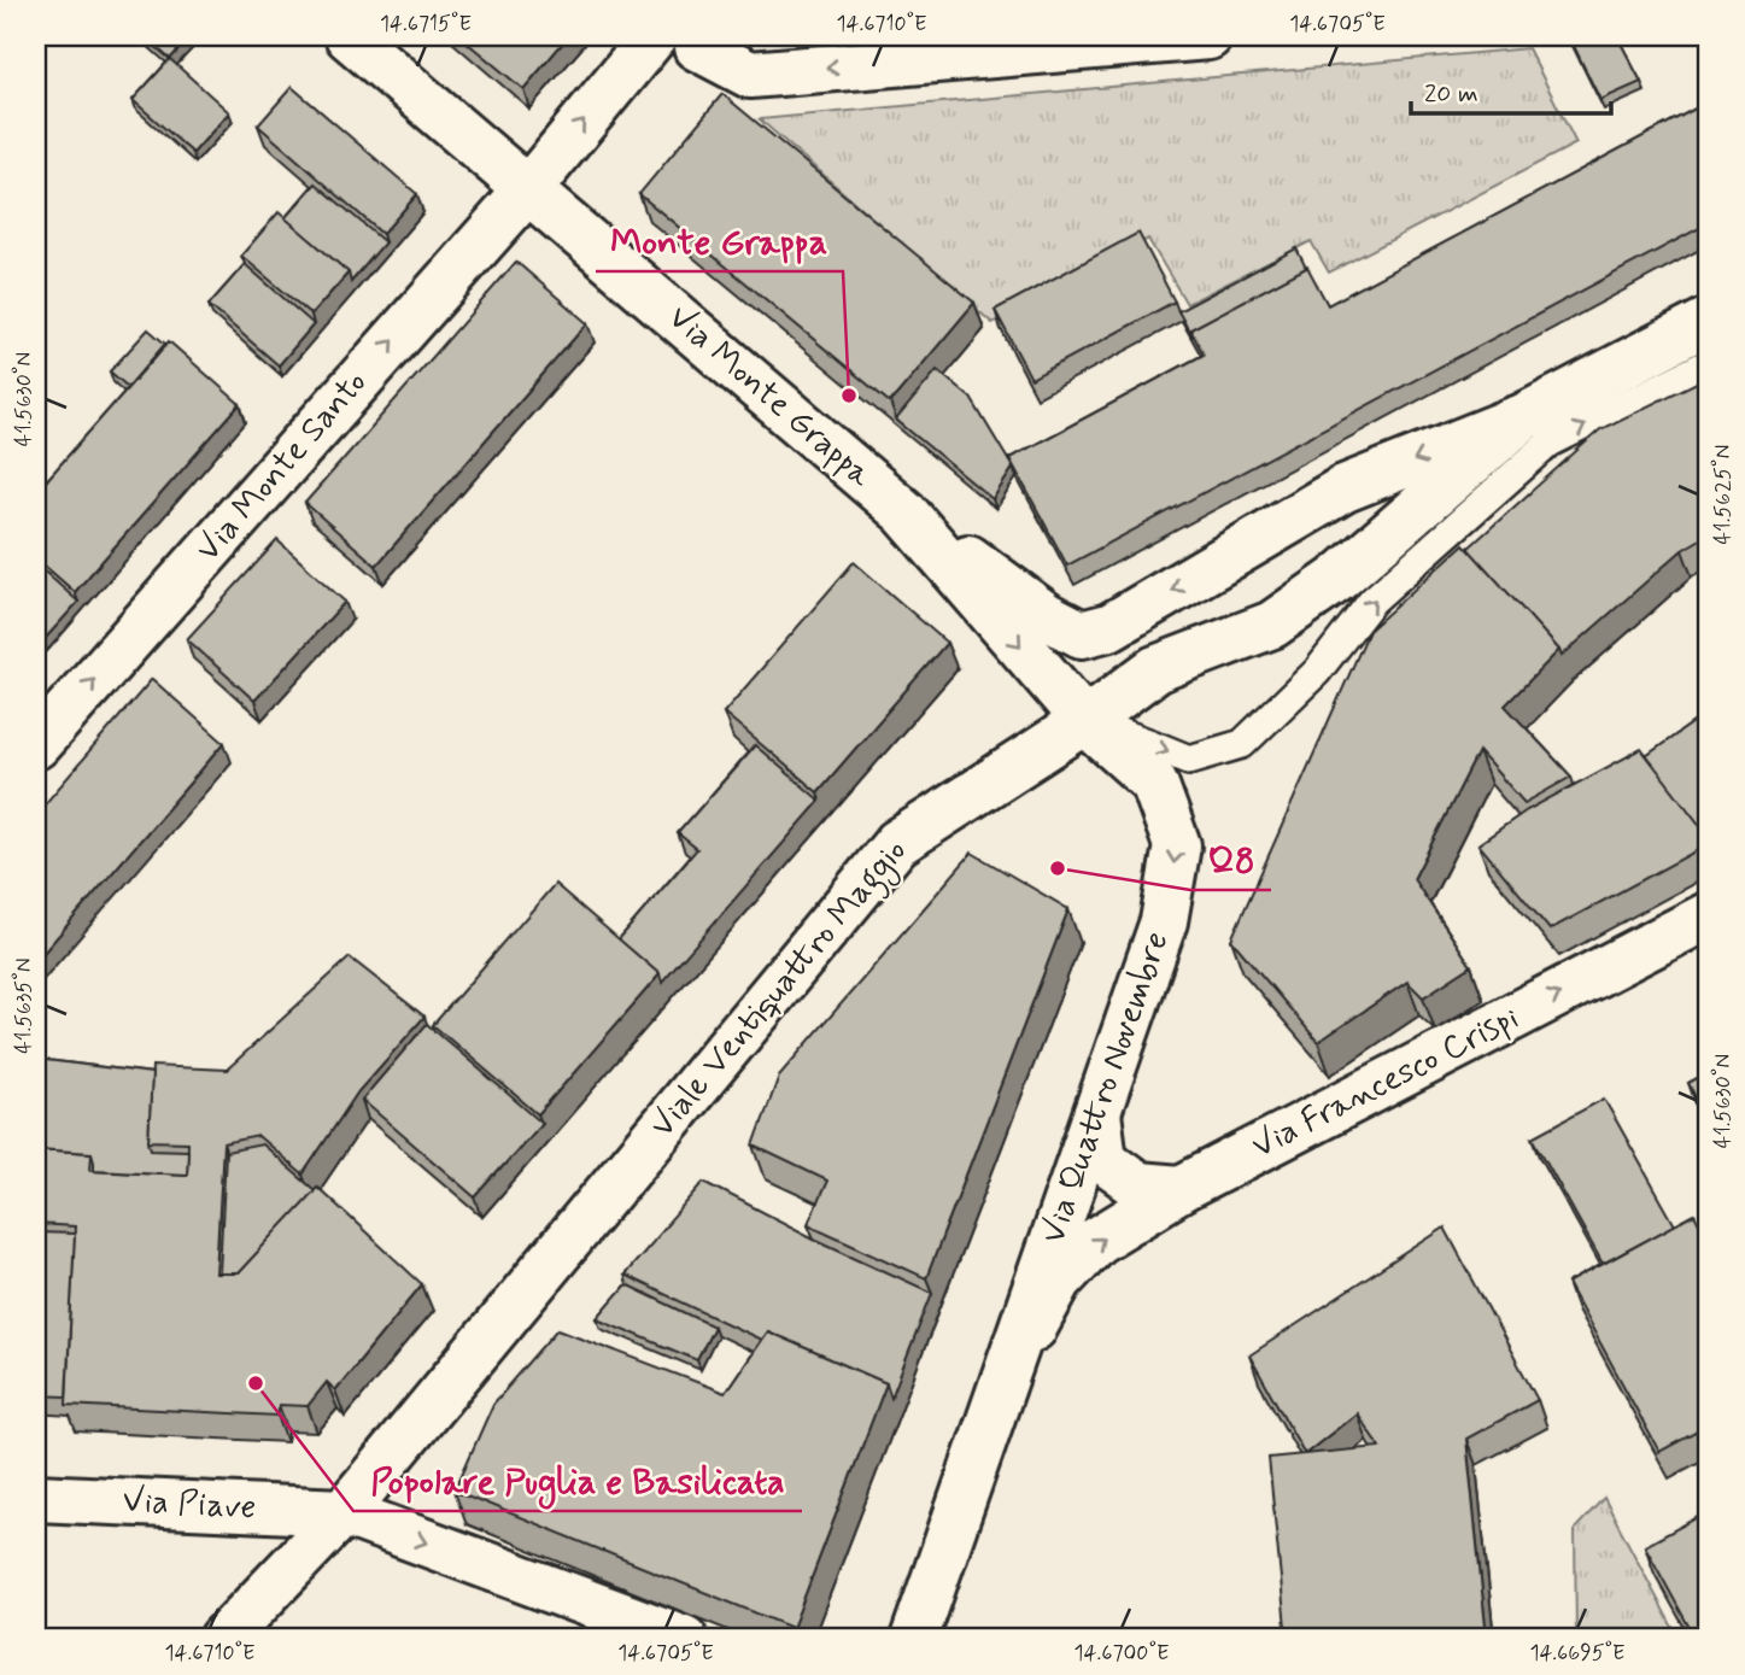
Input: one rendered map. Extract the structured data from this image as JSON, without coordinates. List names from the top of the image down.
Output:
{
  "streets": {
    "street": [
      "Via Monte Grappa",
      "Via Monte Santo",
      "Viale Ventiquattro Maggio",
      "Via Francesco Crispi",
      "Via Quattro Novembre",
      "Via Piave"
    ]
  },
  "crossings": [
    ["Via Monte Grappa", "Via Monte Santo"],
    ["Via Monte Grappa", "Viale Ventiquattro Maggio"],
    ["Via Monte Grappa", "Via Quattro Novembre"],
    ["Viale Ventiquattro Maggio", "Via Quattro Novembre"],
    ["Viale Ventiquattro Maggio", "Via Piave"],
    ["Via Francesco Crispi", "Via Quattro Novembre"]
  ],
  "one_way": ["Via Monte Santo", "Via Francesco Crispi"],
  "places": ["Monte Grappa", "Q8", "Popolare Puglia e Basilicata"],
  "scale_bar": "20 m",
  "coordinates": [
    "14.6715°E",
    "14.6710°E",
    "14.6705°E",
    "41.5630°N",
    "41.5625°N",
    "41.5635°N",
    "14.6700°E",
    "14.6695°E"
  ]
}
